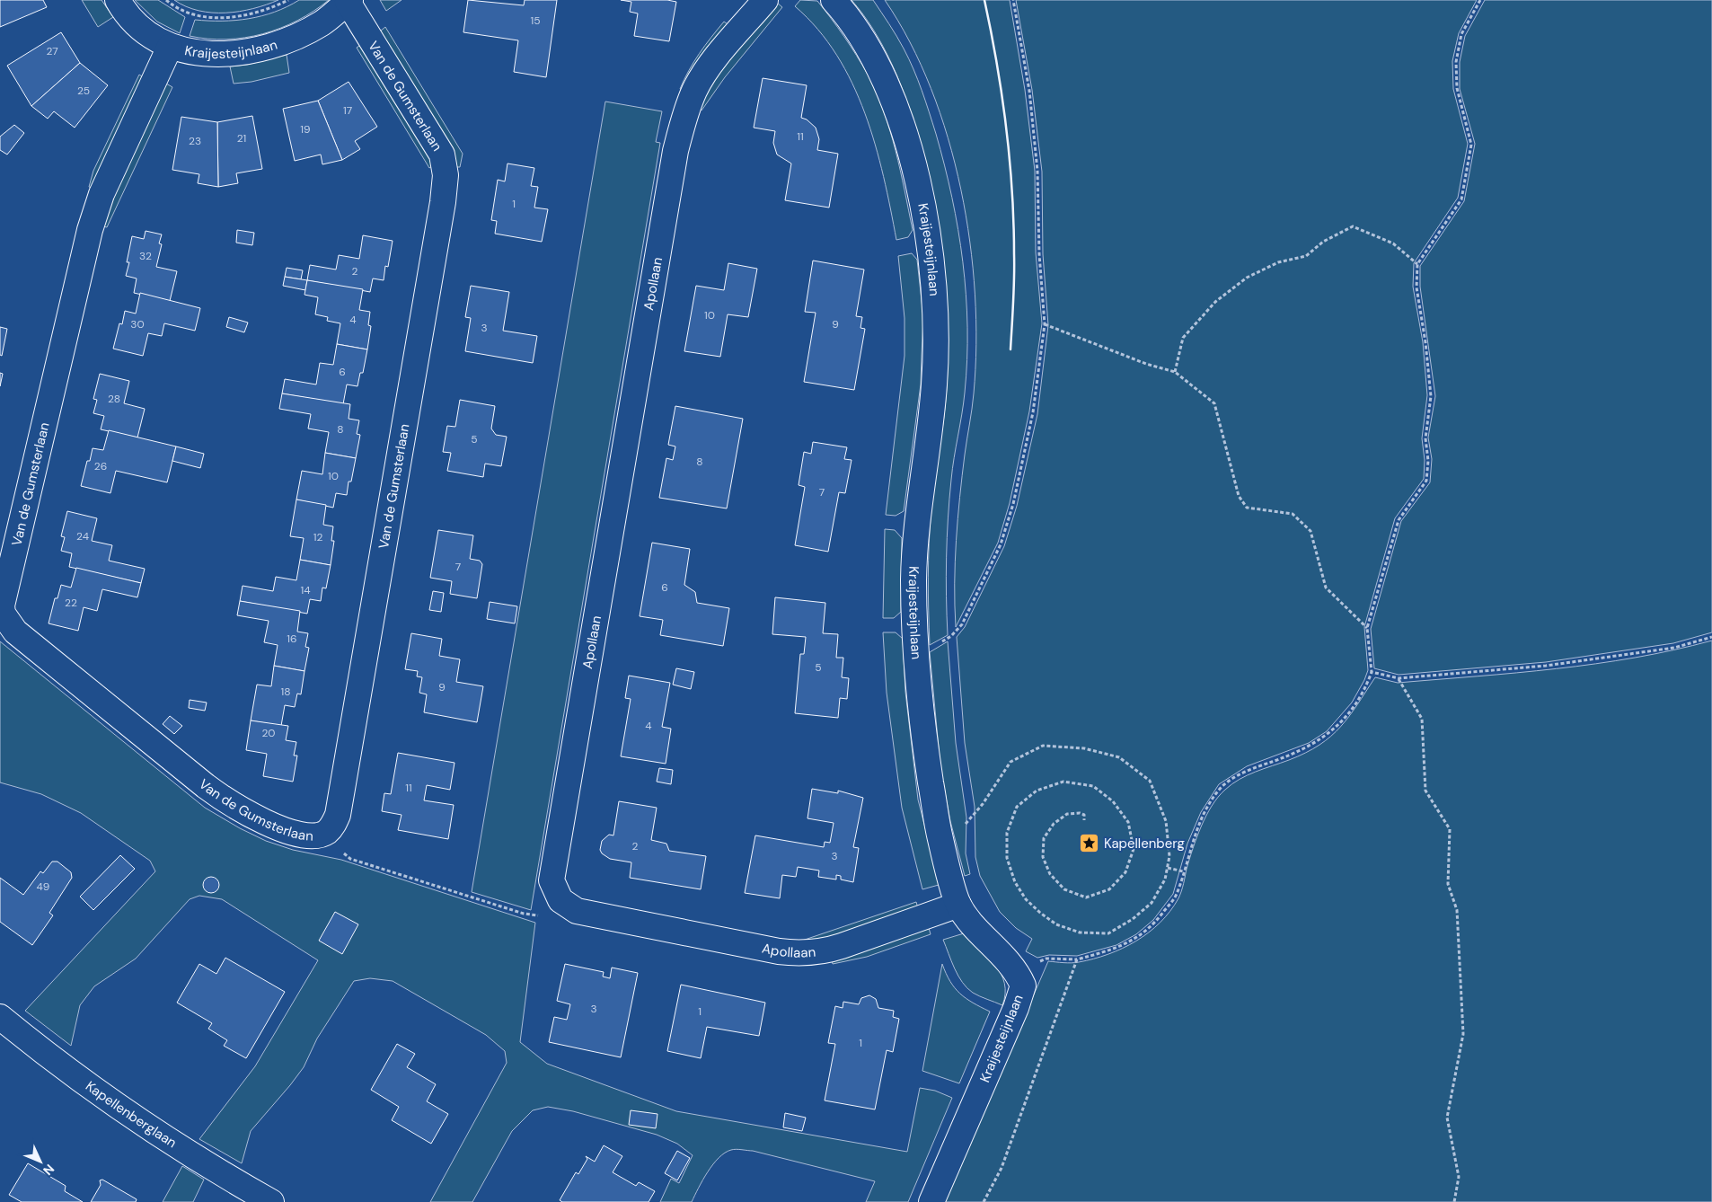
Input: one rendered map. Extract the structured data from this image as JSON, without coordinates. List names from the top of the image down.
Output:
{
  "streets": {
    "street": [
      "Kraijesteijnlaan",
      "Van de Gumsterlaan",
      "Apollaan",
      "Kapellenberglaan"
    ]
  },
  "crossings": [
    ["Kraijesteijnlaan", "Van de Gumsterlaan"],
    ["Kraijesteijnlaan", "Apollaan"]
  ],
  "places": {
    "place": ["Kapellenberg"]
  },
  "house_numbers": [
    "15",
    "27",
    "25",
    "17",
    "19",
    "11",
    "21",
    "23",
    "1",
    "32",
    "2",
    "10",
    "4",
    "30",
    "9",
    "3",
    "6",
    "28",
    "8",
    "5",
    "8",
    "26",
    "10",
    "7",
    "24",
    "12",
    "7",
    "6",
    "14",
    "22",
    "16",
    "5",
    "9",
    "18",
    "4",
    "20",
    "11",
    "2",
    "3",
    "49",
    "3",
    "1",
    "1"
  ],
  "north": "bottom right"
}
